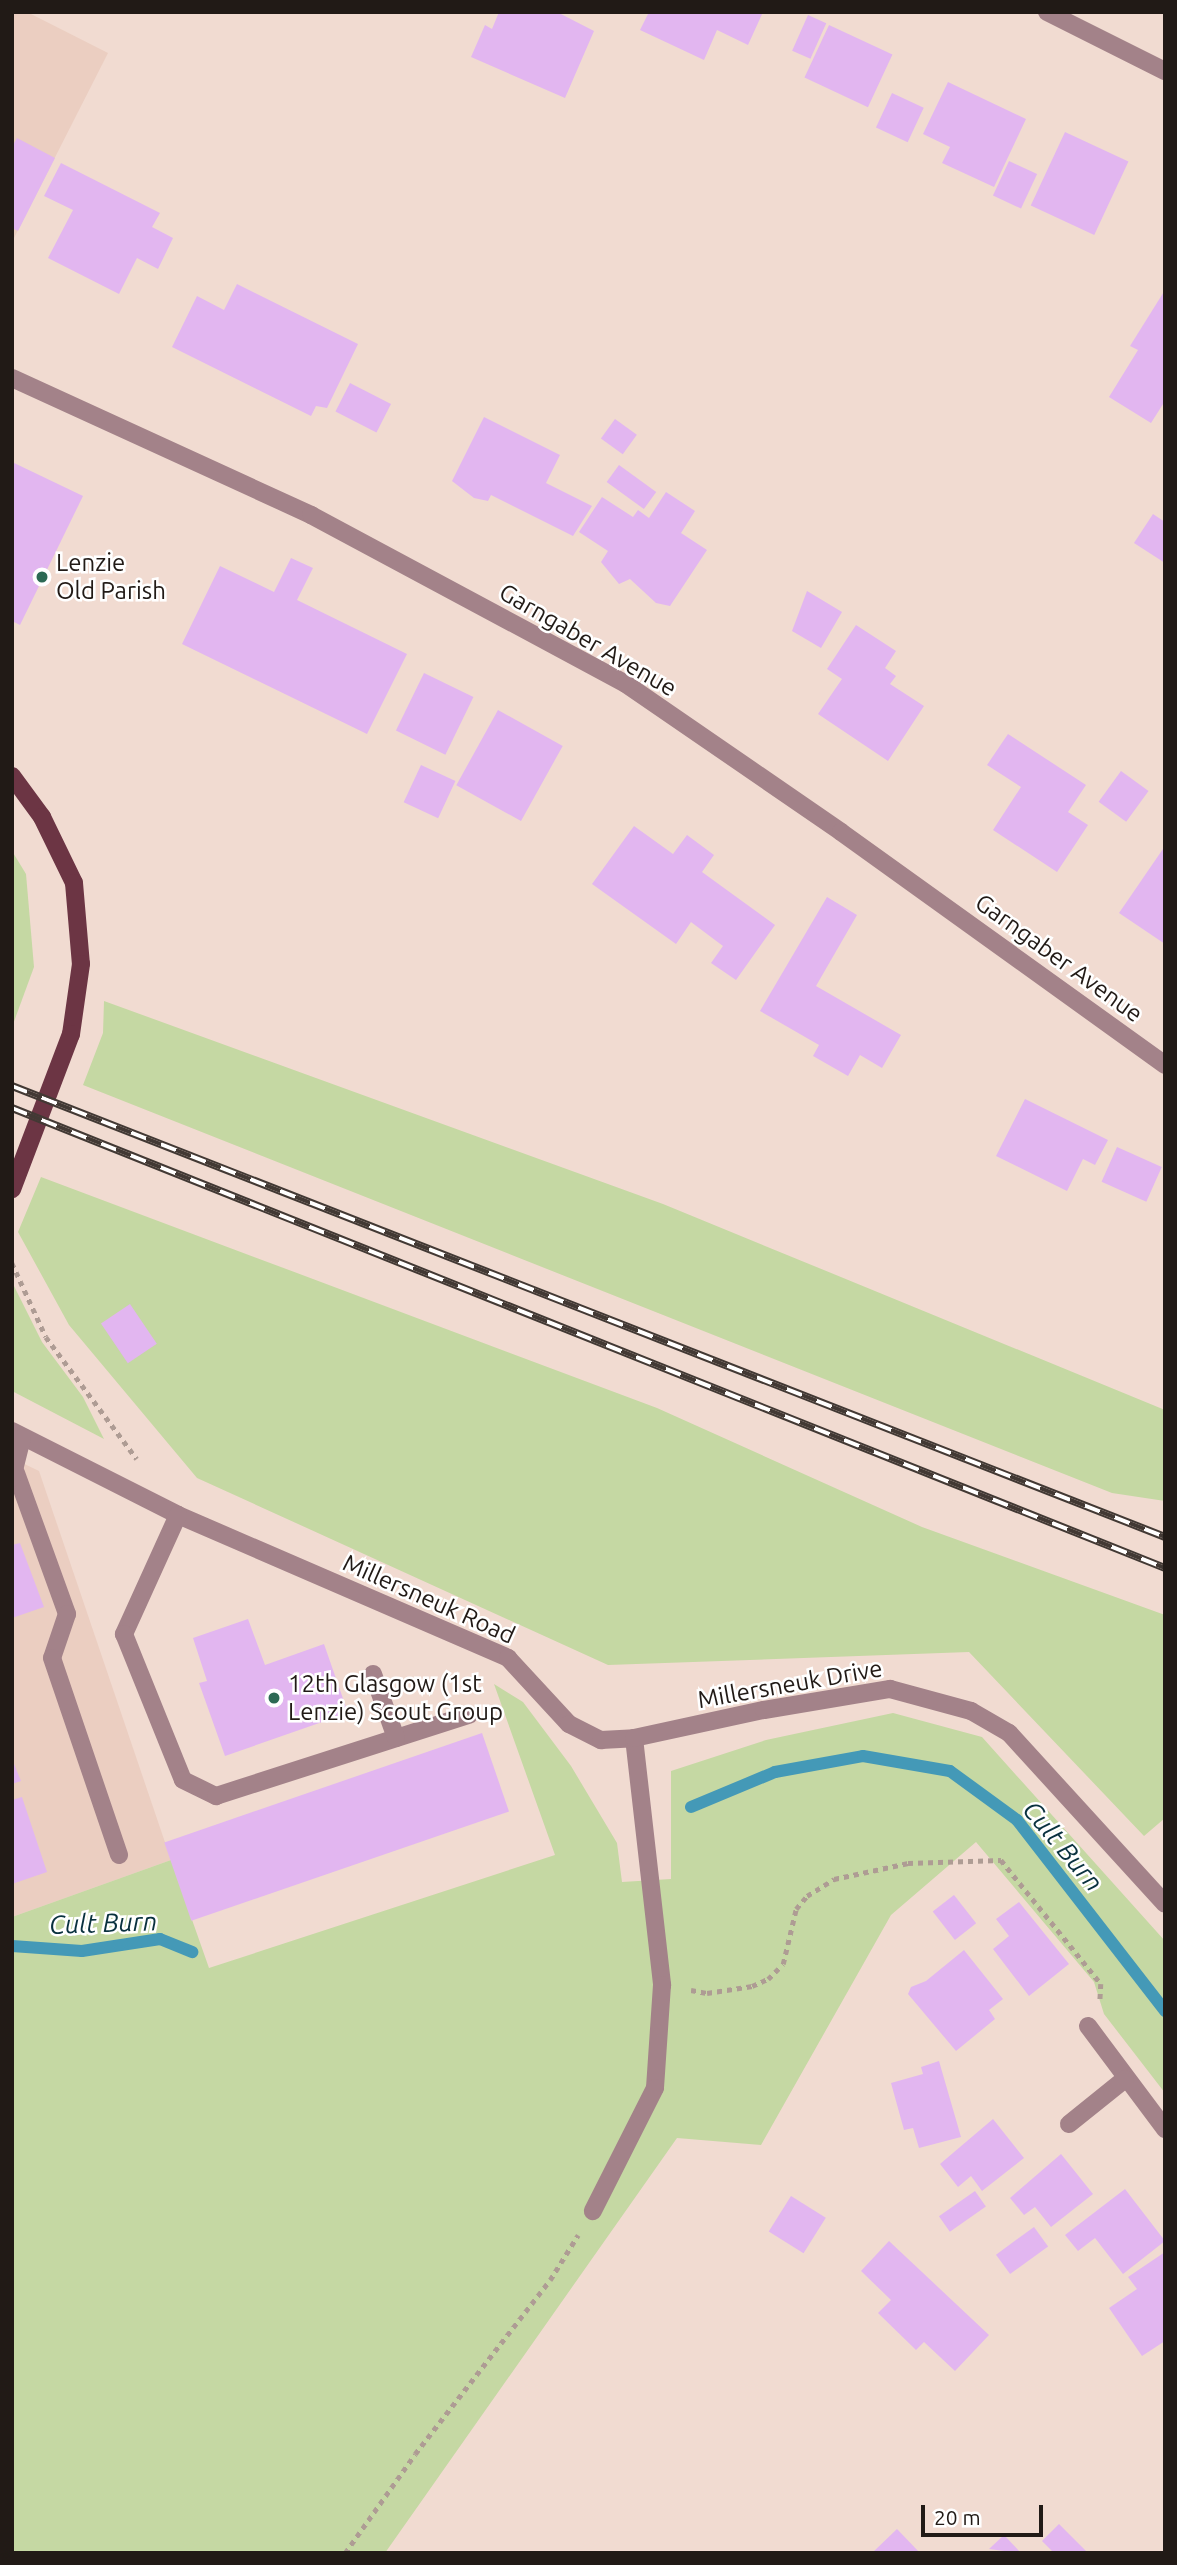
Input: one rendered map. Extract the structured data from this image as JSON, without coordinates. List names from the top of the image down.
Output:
{
  "streets": {
    "street": ["Garngaber Avenue", "Millersneuk Road", "Millersneuk Drive"]
  },
  "crossings": [
    ["Millersneuk Road", "Millersneuk Drive"]
  ],
  "water": ["Cult Burn"],
  "places": ["Lenzie Old Parish", "12th Glasgow (1st Lenzie) Scout Group"],
  "scale_bar": "20 m"
}
